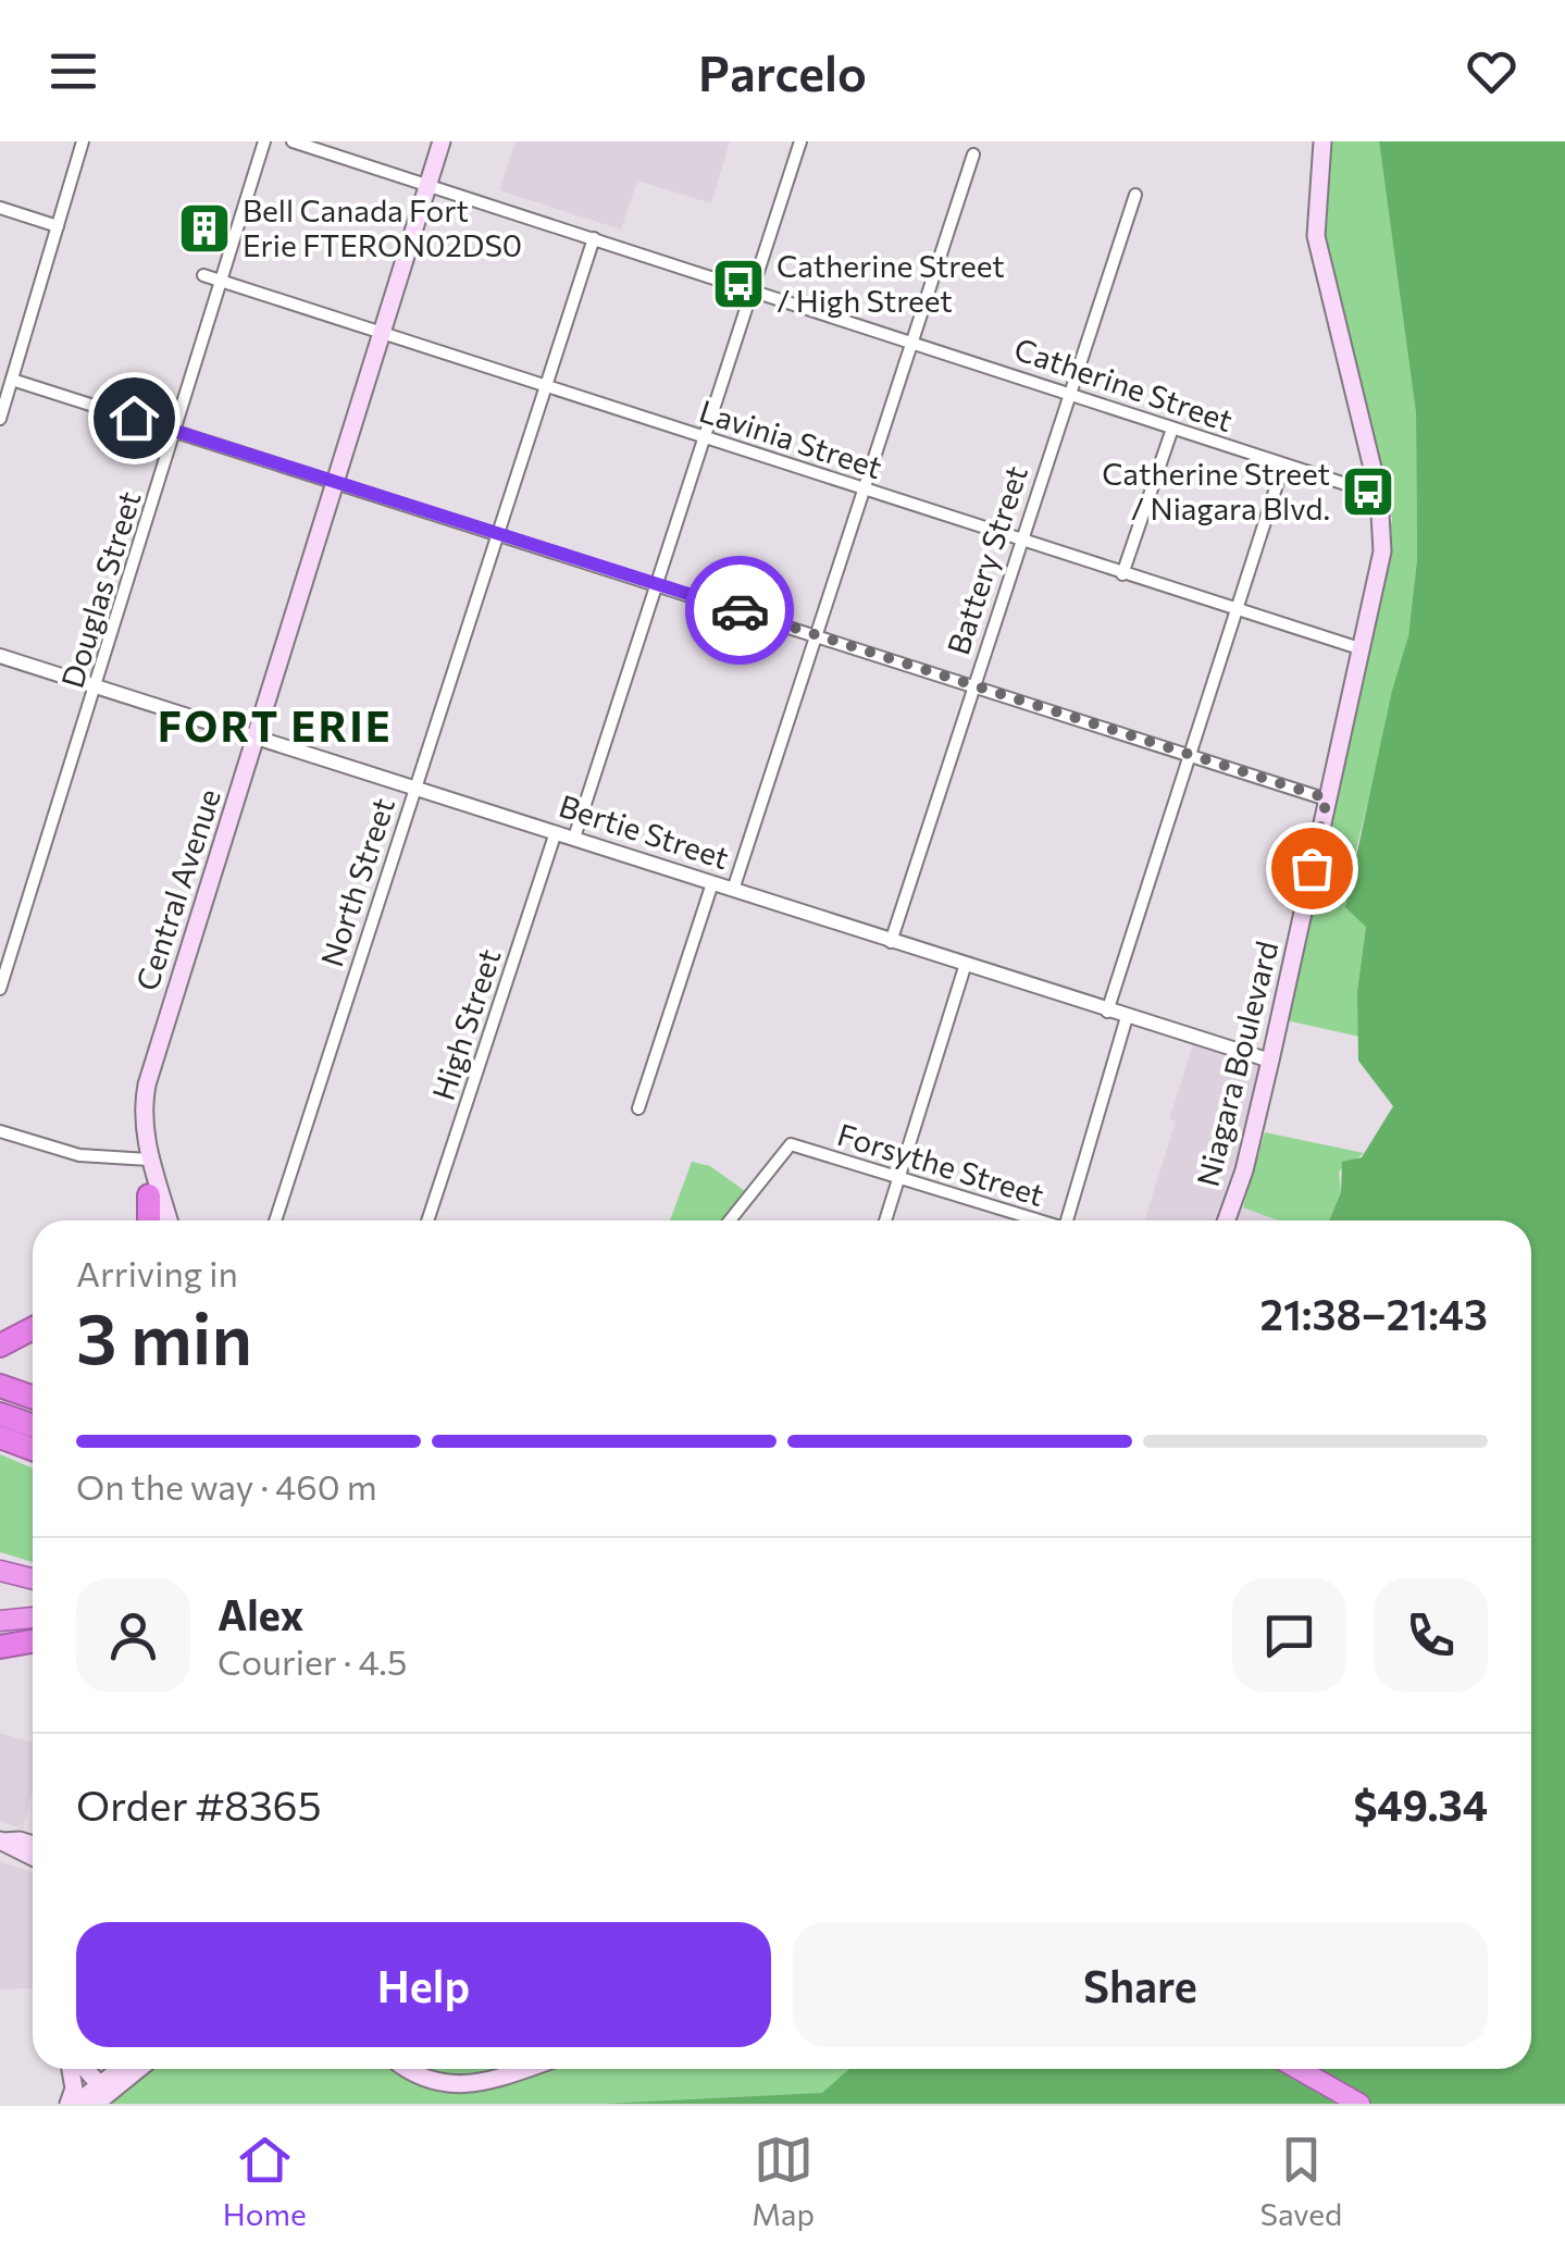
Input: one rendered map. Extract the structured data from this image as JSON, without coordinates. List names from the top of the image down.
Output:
{
  "streets": {
    "main road": ["Central Avenue", "Niagara Boulevard"],
    "street": [
      "Catherine Street",
      "Lavinia Street",
      "Battery Street",
      "Douglas Street",
      "Bertie Street",
      "North Street",
      "High Street",
      "Forsythe Street"
    ]
  },
  "crossings": [
    ["Catherine Street", "Battery Street"],
    ["Catherine Street", "North Street"],
    ["Catherine Street", "Central Avenue"],
    ["Catherine Street", "Niagara Boulevard"],
    ["Lavinia Street", "Battery Street"],
    ["Lavinia Street", "Douglas Street"],
    ["Lavinia Street", "North Street"],
    ["Lavinia Street", "Central Avenue"],
    ["Lavinia Street", "Niagara Boulevard"],
    ["Battery Street", "Bertie Street"],
    ["Douglas Street", "Bertie Street"],
    ["Bertie Street", "North Street"],
    ["Bertie Street", "Central Avenue"],
    ["Bertie Street", "High Street"],
    ["Bertie Street", "Niagara Boulevard"]
  ],
  "districts": ["FORT ERIE"],
  "places": {
    "building": ["Bell Canada Fort Erie FTERON02DS0"],
    "bus stop": ["Catherine Street / High Street", "Catherine Street / Niagara Blvd."]
  },
  "page": {
    "header": "Parcelo",
    "heading": ["3 min", "Arriving in", "21:38–21:43"],
    "panel": [
      "Alex",
      "Courier · 4.5",
      "Order #8365",
      "$49.34"
    ],
    "bar": "On the way · 460 m",
    "buttons": ["Help", "Share"],
    "tabs": ["Home", "Map", "Saved"]
  }
}
